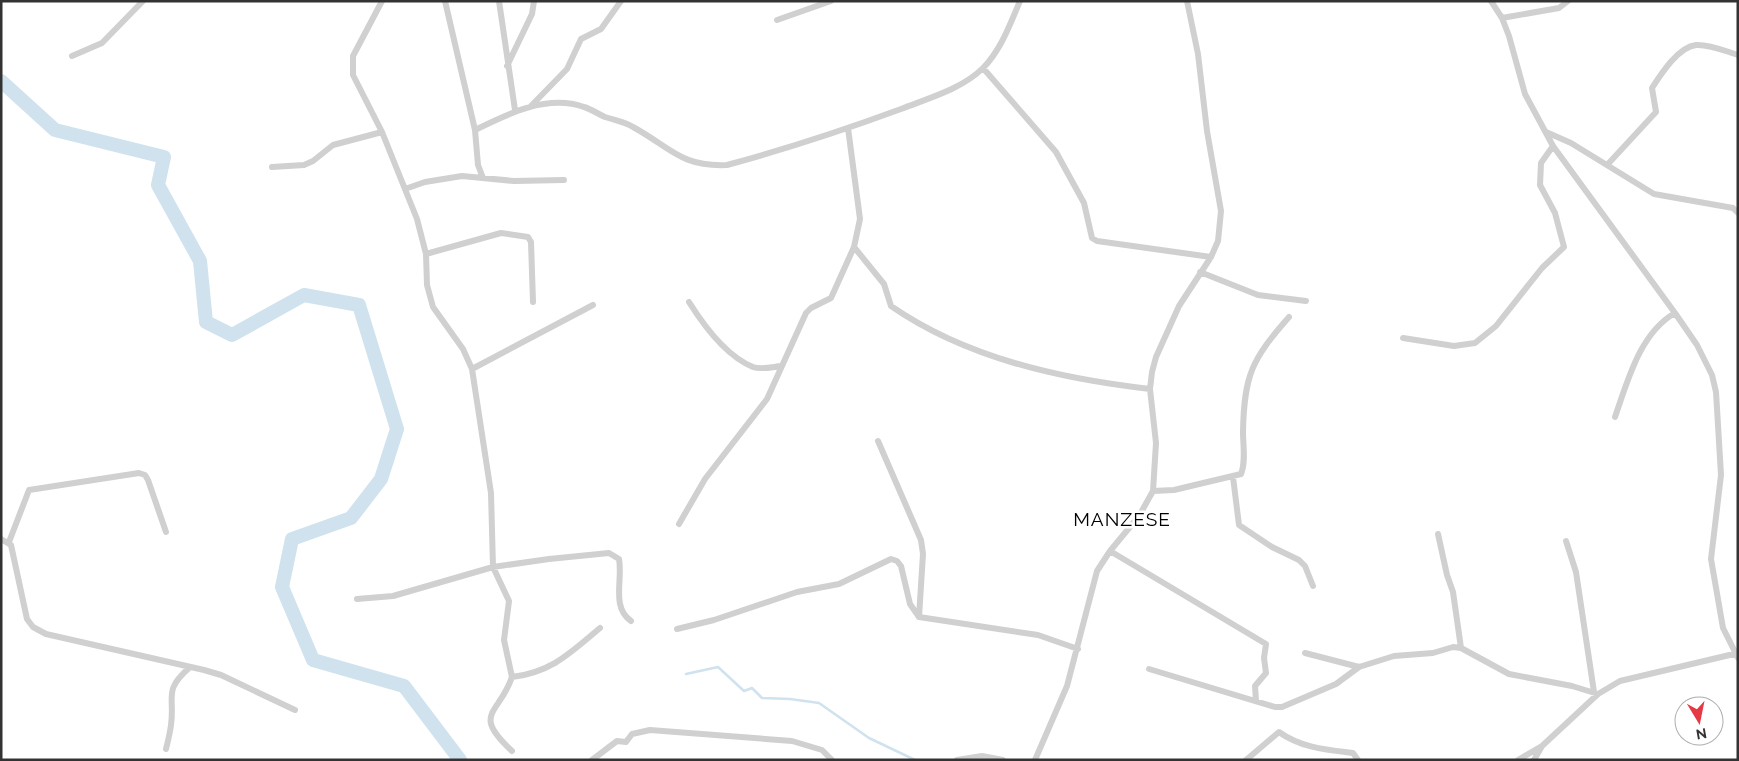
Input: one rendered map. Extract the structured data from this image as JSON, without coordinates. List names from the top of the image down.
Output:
{
  "districts": ["MANZESE"],
  "north": "bottom"
}
